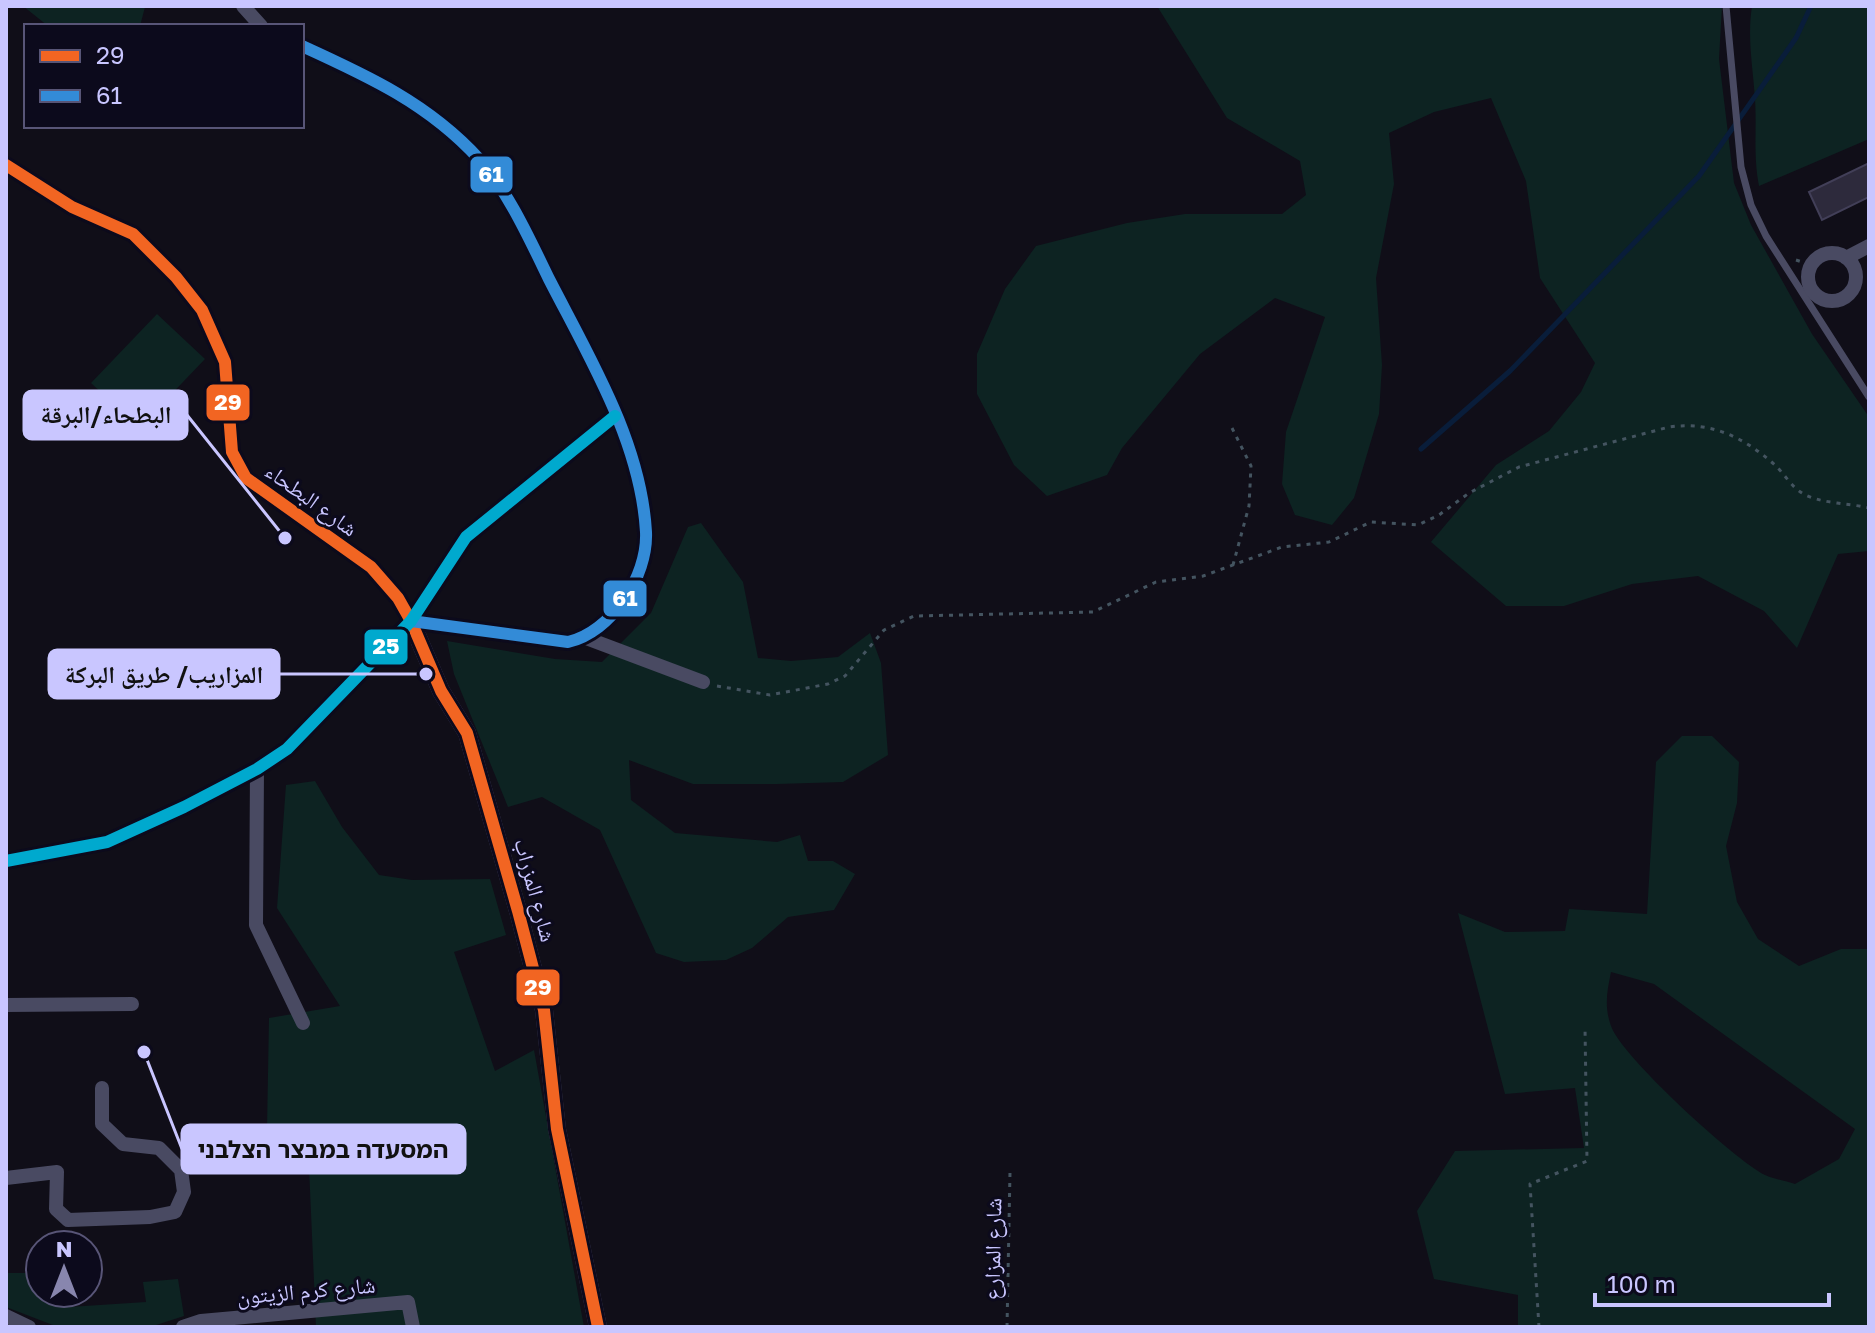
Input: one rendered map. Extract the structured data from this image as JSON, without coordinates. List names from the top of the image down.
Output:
{
  "streets": {
    "street": ["شارع البطحاء", "شارع المزراب", "شارع كرم الزيتون"],
    "path": ["شارع المزارع"]
  },
  "crossings": [
    ["شارع البطحاء", "شارع المزراب"]
  ],
  "places": ["البطحاء/البرقة", "المزاريب/ طريق البركة", "המסעדה במבצר הצלבני"],
  "lines": ["transit line 61", "transit line 29", "transit line 25"],
  "legend": ["29", "61"],
  "scale_bar": "100 m",
  "north": "top"
}
